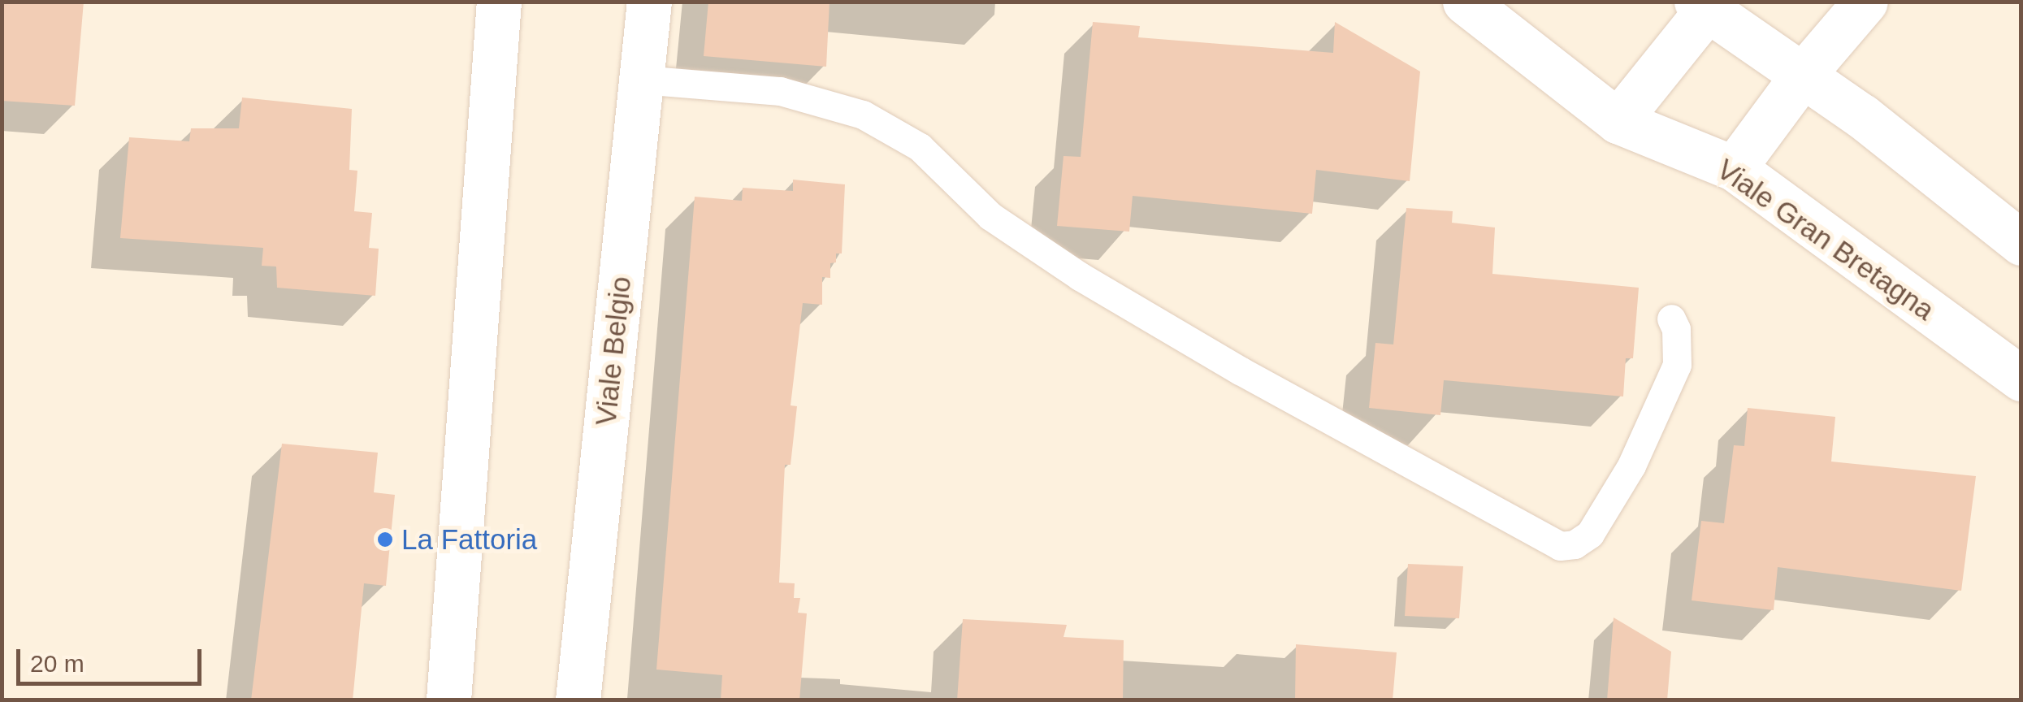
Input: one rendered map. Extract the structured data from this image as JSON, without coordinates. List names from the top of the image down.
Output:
{
  "streets": {
    "street": ["Viale Gran Bretagna", "Viale Belgio"]
  },
  "places": ["La Fattoria"],
  "scale_bar": "20 m"
}
